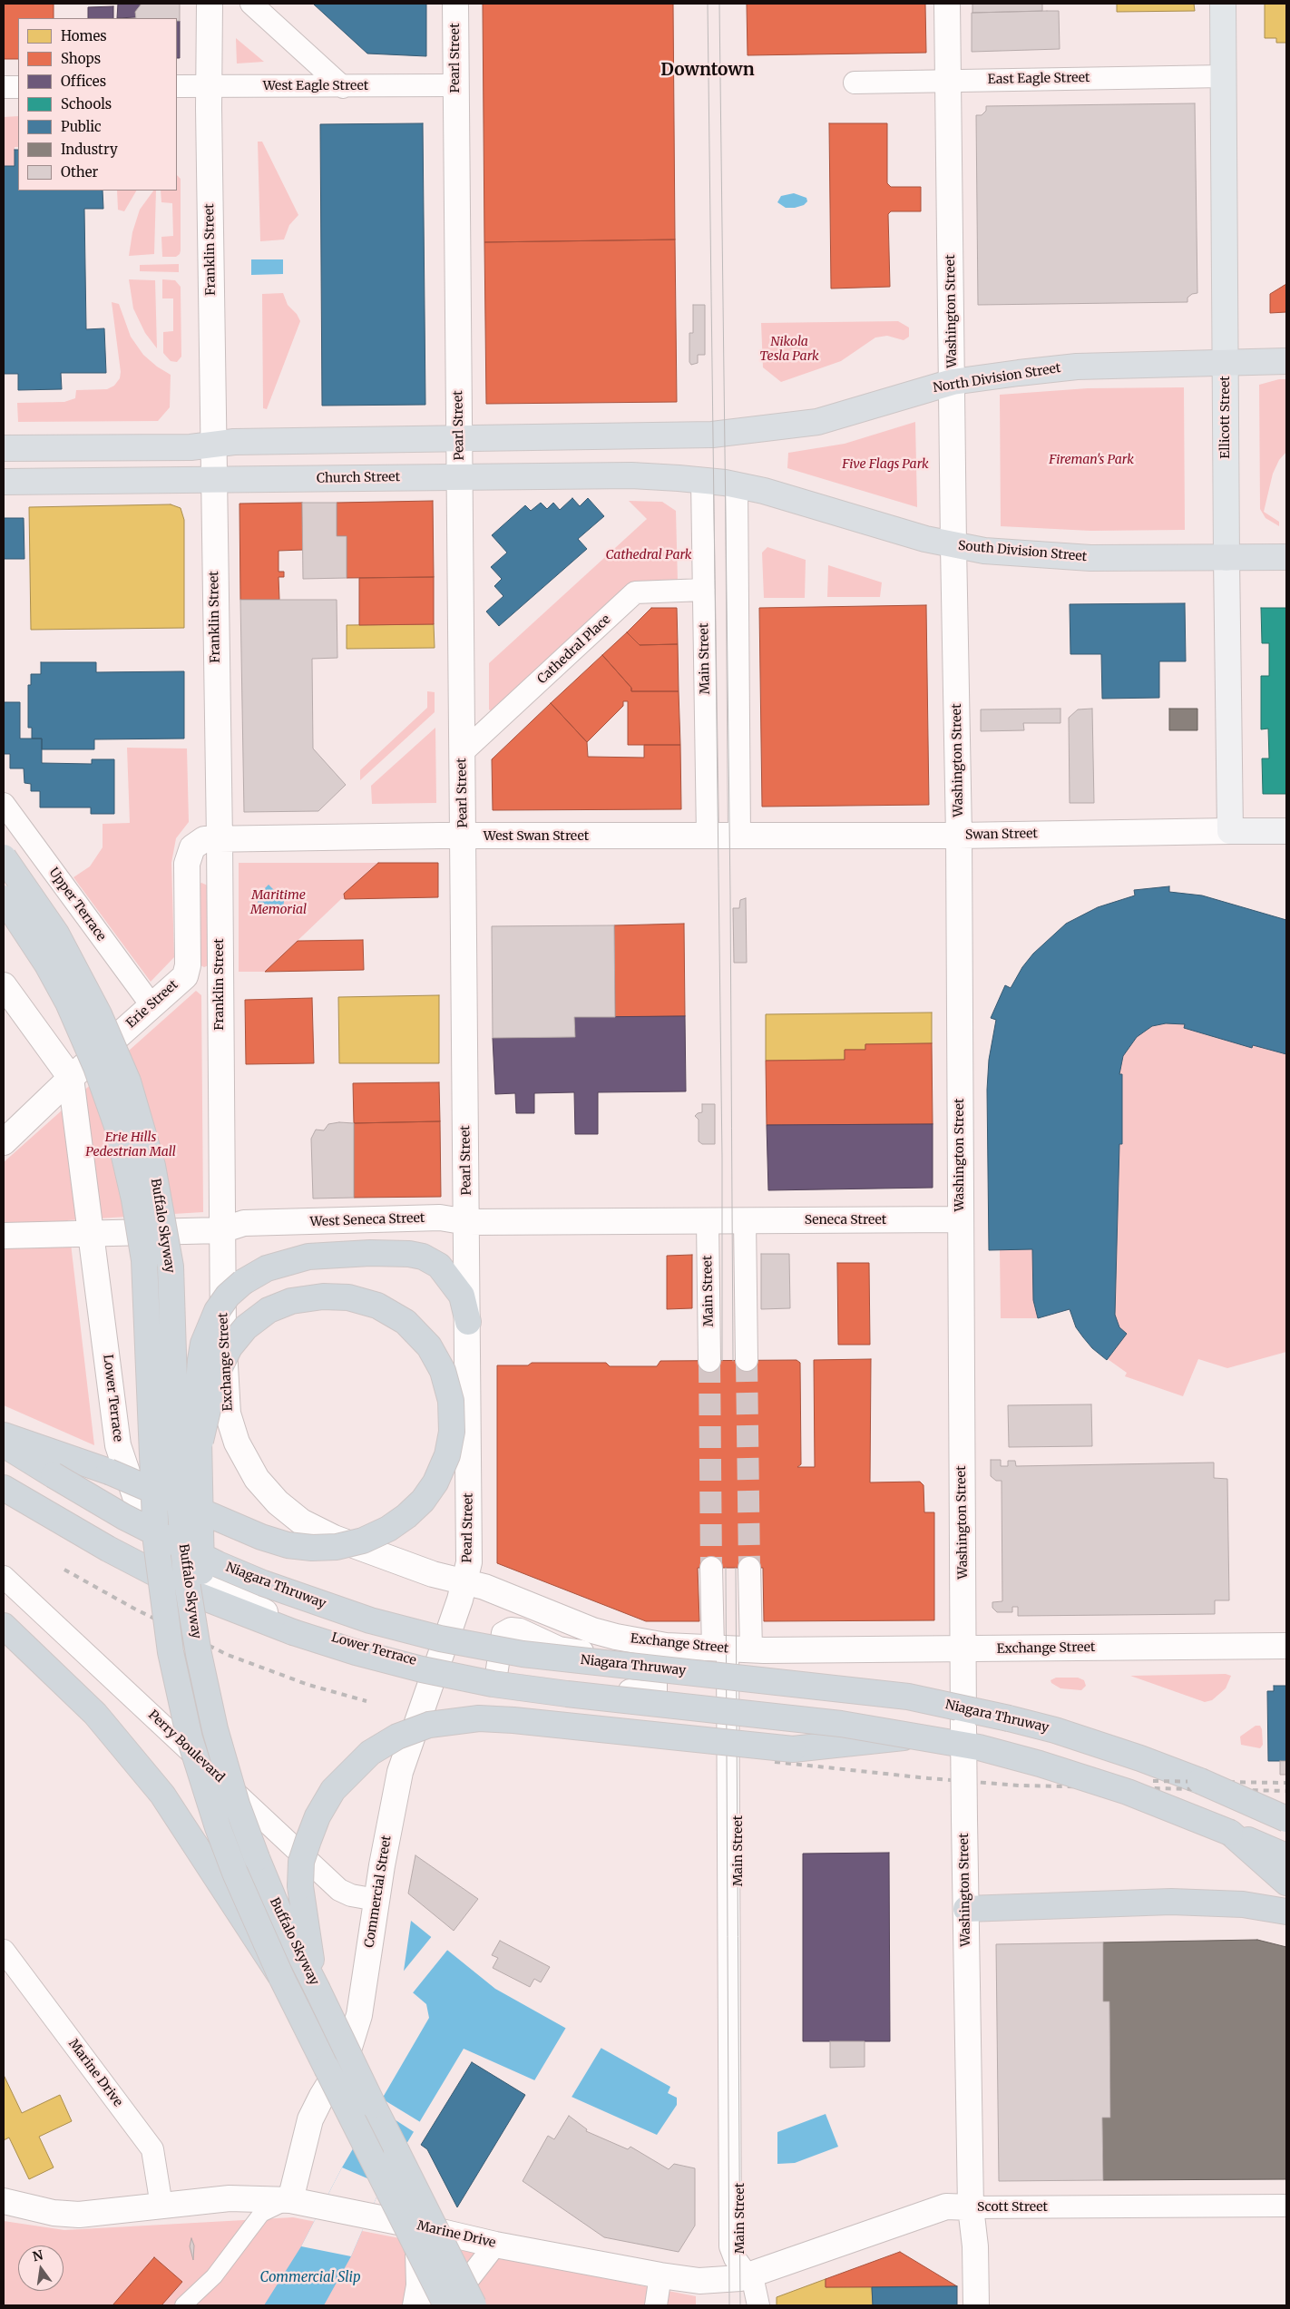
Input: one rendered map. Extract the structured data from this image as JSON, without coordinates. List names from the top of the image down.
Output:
{
  "streets": {
    "highway": [
      "North Division Street",
      "Church Street",
      "South Division Street",
      "Buffalo Skyway",
      "Niagara Thruway"
    ],
    "main road": ["Ellicott Street", "Swan Street"],
    "street": [
      "Pearl Street",
      "East Eagle Street",
      "West Eagle Street",
      "Franklin Street",
      "Washington Street",
      "Cathedral Place",
      "Main Street",
      "West Swan Street",
      "Upper Terrace",
      "Erie Street",
      "West Seneca Street",
      "Seneca Street",
      "Exchange Street",
      "Lower Terrace",
      "Perry Boulevard",
      "Commercial Street",
      "Marine Drive",
      "Scott Street"
    ]
  },
  "crossings": [
    ["Pearl Street", "West Eagle Street"],
    ["Pearl Street", "North Division Street"],
    ["Pearl Street", "Church Street"],
    ["Pearl Street", "Cathedral Place"],
    ["Pearl Street", "West Swan Street"],
    ["Pearl Street", "West Seneca Street"],
    ["Pearl Street", "Exchange Street"],
    ["Pearl Street", "Commercial Street"],
    ["East Eagle Street", "Washington Street"],
    ["East Eagle Street", "Ellicott Street"],
    ["West Eagle Street", "Franklin Street"],
    ["Franklin Street", "Church Street"],
    ["Franklin Street", "West Swan Street"],
    ["Franklin Street", "Erie Street"],
    ["Franklin Street", "West Seneca Street"],
    ["Franklin Street", "Exchange Street"],
    ["Washington Street", "North Division Street"],
    ["Washington Street", "South Division Street"],
    ["Washington Street", "Swan Street"],
    ["Washington Street", "Seneca Street"],
    ["Washington Street", "Exchange Street"],
    ["Washington Street", "Scott Street"],
    ["North Division Street", "Ellicott Street"],
    ["Ellicott Street", "South Division Street"],
    ["Ellicott Street", "Swan Street"],
    ["Church Street", "South Division Street"],
    ["Church Street", "Main Street"],
    ["South Division Street", "Main Street"],
    ["Cathedral Place", "Main Street"],
    ["Main Street", "Swan Street"],
    ["Main Street", "West Swan Street"],
    ["Main Street", "West Seneca Street"],
    ["Main Street", "Exchange Street"],
    ["Main Street", "Marine Drive"],
    ["Main Street", "Scott Street"],
    ["Swan Street", "West Swan Street"],
    ["West Swan Street", "Erie Street"],
    ["Upper Terrace", "Erie Street"],
    ["Erie Street", "Lower Terrace"],
    ["West Seneca Street", "Seneca Street"],
    ["West Seneca Street", "Exchange Street"],
    ["West Seneca Street", "Lower Terrace"],
    ["Exchange Street", "Commercial Street"],
    ["Lower Terrace", "Commercial Street"],
    ["Perry Boulevard", "Commercial Street"],
    ["Commercial Street", "Marine Drive"],
    ["Marine Drive", "Scott Street"]
  ],
  "districts": ["Downtown"],
  "water": ["Commercial Slip"],
  "parks": [
    "Nikola Tesla Park",
    "Fireman's Park",
    "Five Flags Park",
    "Cathedral Park",
    "Maritime Memorial",
    "Erie Hills Pedestrian Mall"
  ],
  "legend": [
    "Homes",
    "Shops",
    "Offices",
    "Schools",
    "Public",
    "Industry",
    "Other"
  ],
  "north": "top"
}
